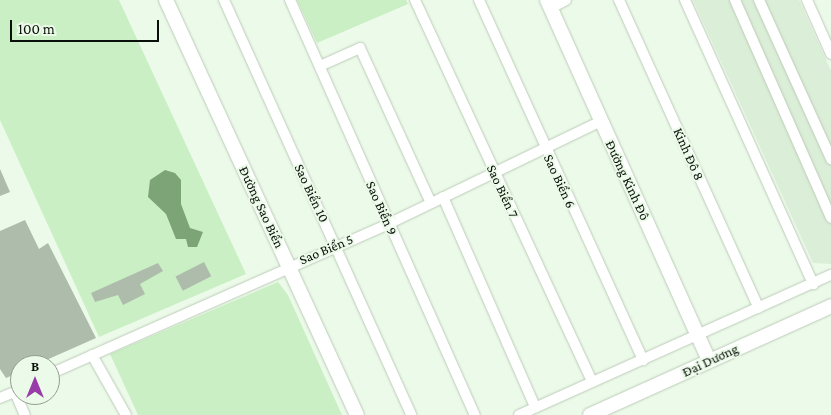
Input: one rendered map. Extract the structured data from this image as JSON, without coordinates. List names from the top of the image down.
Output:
{
  "streets": {
    "street": [
      "Kinh Đô 8",
      "Đường Kinh Đô",
      "Sao Biển 6",
      "Sao Biển 7",
      "Sao Biển 10",
      "Đường Sao Biển",
      "Sao Biển 9",
      "Sao Biển 5",
      "Đại Dương"
    ]
  },
  "crossings": [
    ["Đường Kinh Đô", "Sao Biển 5"],
    ["Đường Kinh Đô", "Đại Dương"],
    ["Sao Biển 6", "Sao Biển 5"],
    ["Sao Biển 7", "Sao Biển 5"],
    ["Sao Biển 10", "Sao Biển 5"],
    ["Đường Sao Biển", "Sao Biển 5"],
    ["Sao Biển 9", "Sao Biển 5"]
  ],
  "scale_bar": "100 m",
  "north": "top"
}
